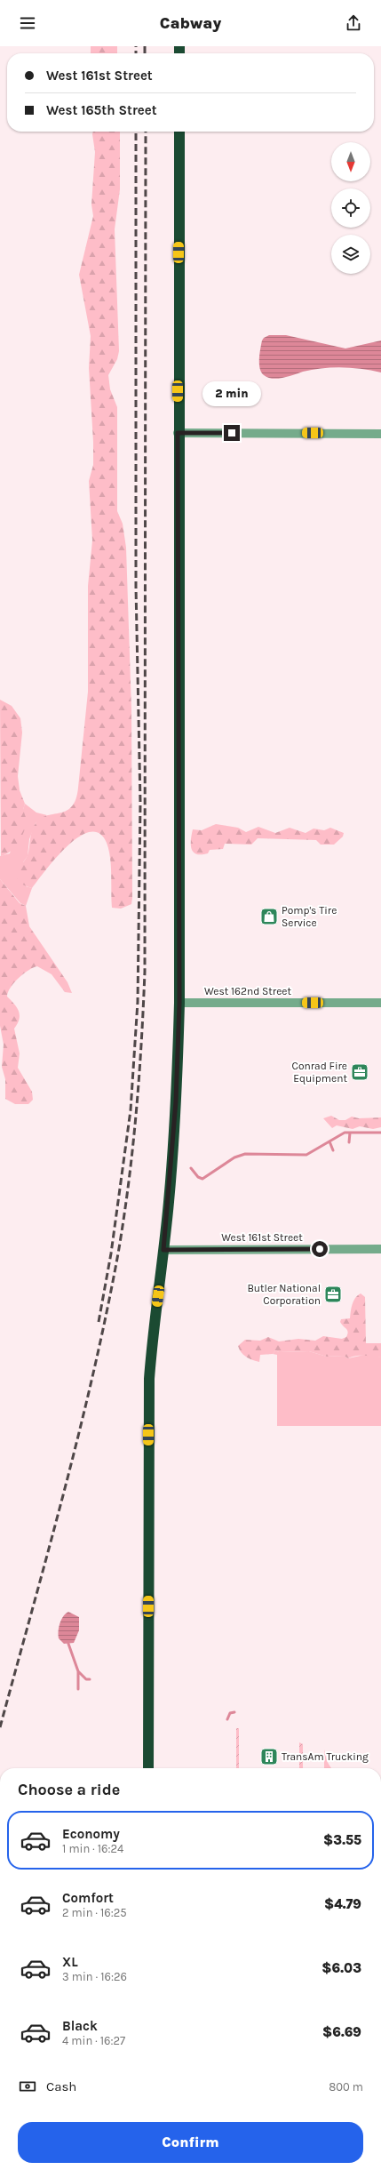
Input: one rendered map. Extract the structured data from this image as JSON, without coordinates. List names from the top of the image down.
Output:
{
  "streets": {
    "street": ["West 162nd Street", "West 161st Street"]
  },
  "places": {
    "shop": ["Pomp's Tire Service"],
    "office": ["Conrad Fire Equipment", "Butler National Corporation"],
    "building": ["TransAm Trucking"]
  },
  "north": "bottom",
  "page": {
    "header": "Cabway",
    "banner": ["West 161st Street", "West 165th Street"],
    "bubble": "2 min",
    "heading": "Choose a ride",
    "list": [
      {
        "name": "Economy",
        "note": "1 min · 16:24",
        "value": "$3.55"
      },
      {
        "name": "Comfort",
        "note": "2 min · 16:25",
        "value": "$4.79"
      },
      {
        "name": "XL",
        "note": "3 min · 16:26",
        "value": "$6.03"
      },
      {
        "name": "Black",
        "note": "4 min · 16:27",
        "value": "$6.69"
      }
    ],
    "pay": ["Cash", "800 m"],
    "buttons": "Confirm"
  }
}
